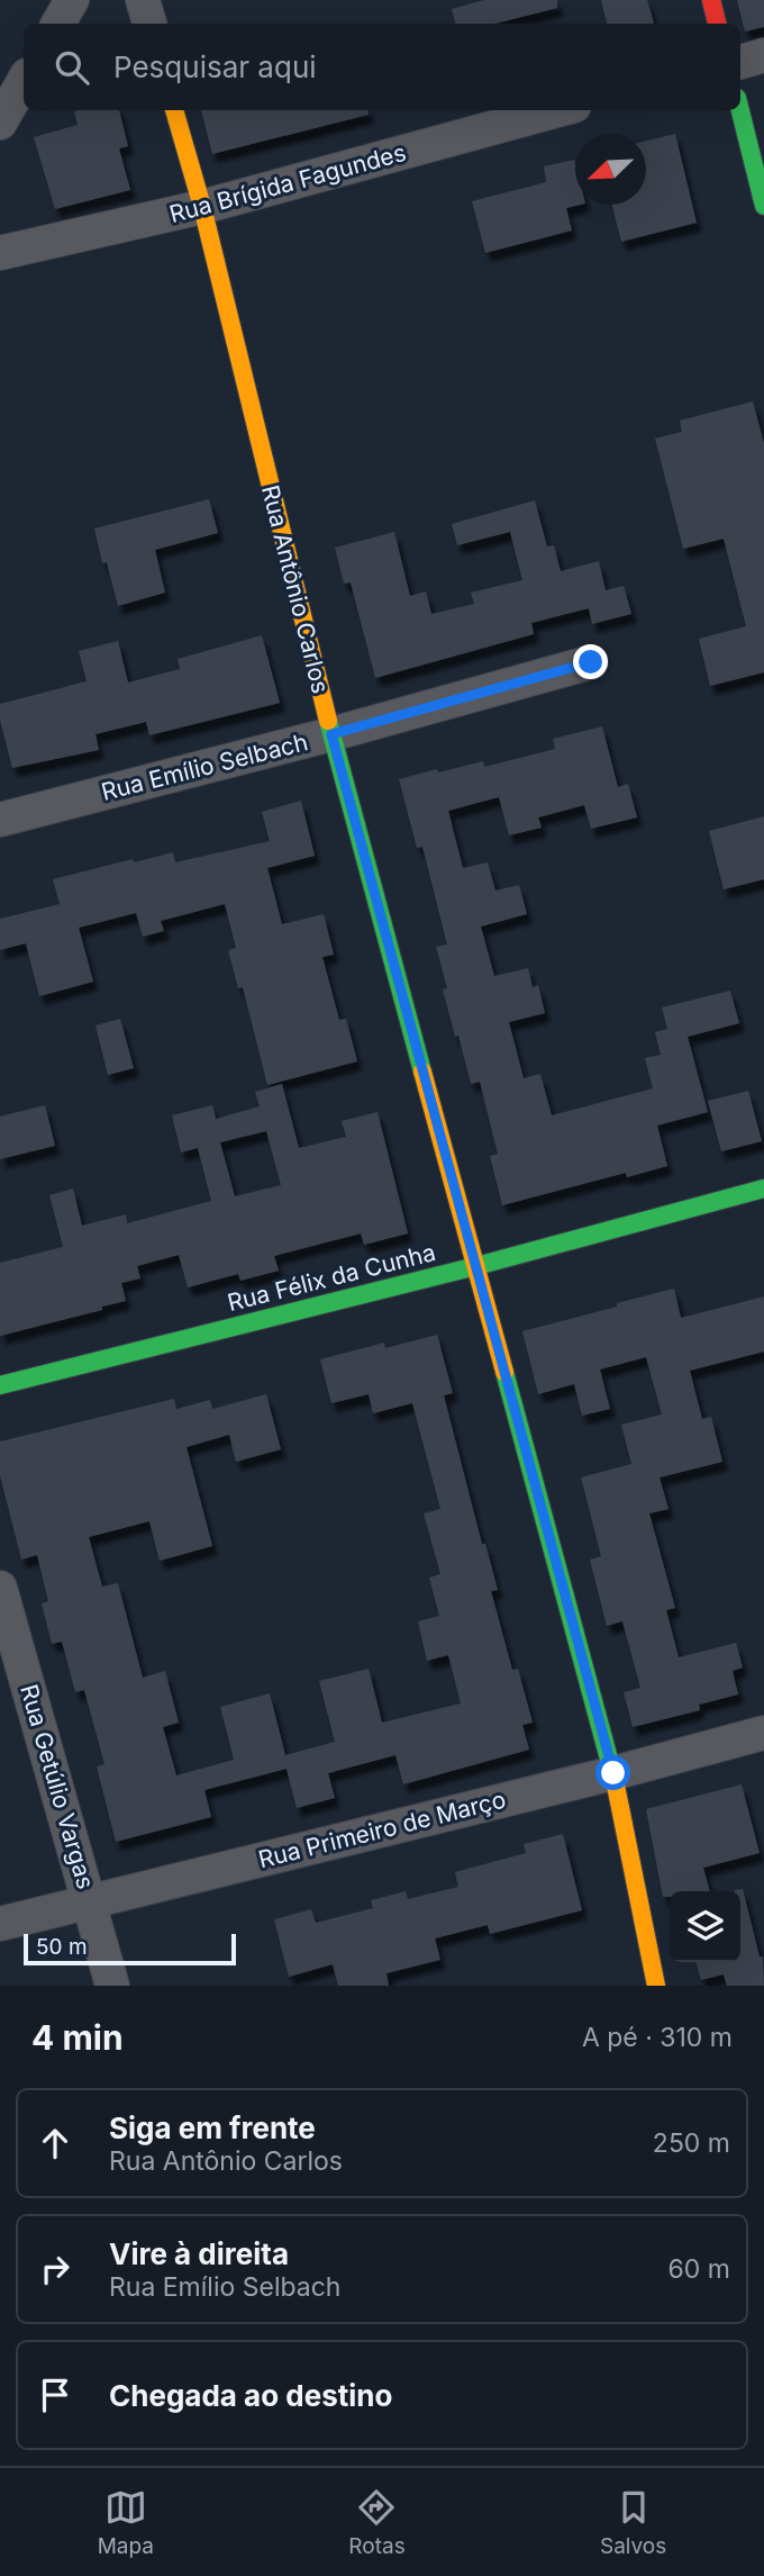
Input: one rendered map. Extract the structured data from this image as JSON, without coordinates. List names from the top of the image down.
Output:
{
  "streets": {
    "street": [
      "Rua Brígida Fagundes",
      "Rua Antônio Carlos",
      "Rua Emílio Selbach",
      "Rua Félix da Cunha",
      "Rua Getúlio Vargas",
      "Rua Primeiro de Março"
    ]
  },
  "crossings": [
    ["Rua Brígida Fagundes", "Rua Antônio Carlos"],
    ["Rua Antônio Carlos", "Rua Emílio Selbach"],
    ["Rua Antônio Carlos", "Rua Félix da Cunha"],
    ["Rua Antônio Carlos", "Rua Primeiro de Março"],
    ["Rua Getúlio Vargas", "Rua Primeiro de Março"]
  ],
  "scale_bar": "50 m",
  "north": "bottom left",
  "page": {
    "search": "Pesquisar aqui",
    "scale": "50 m",
    "heading": ["4 min", "A pé · 310 m"],
    "list": [
      ["Siga em frente", "Rua Antônio Carlos", "250 m"],
      ["Vire à direita", "Rua Emílio Selbach", "60 m"],
      "Chegada ao destino"
    ],
    "nav": ["Mapa", "Rotas", "Salvos"]
  }
}
